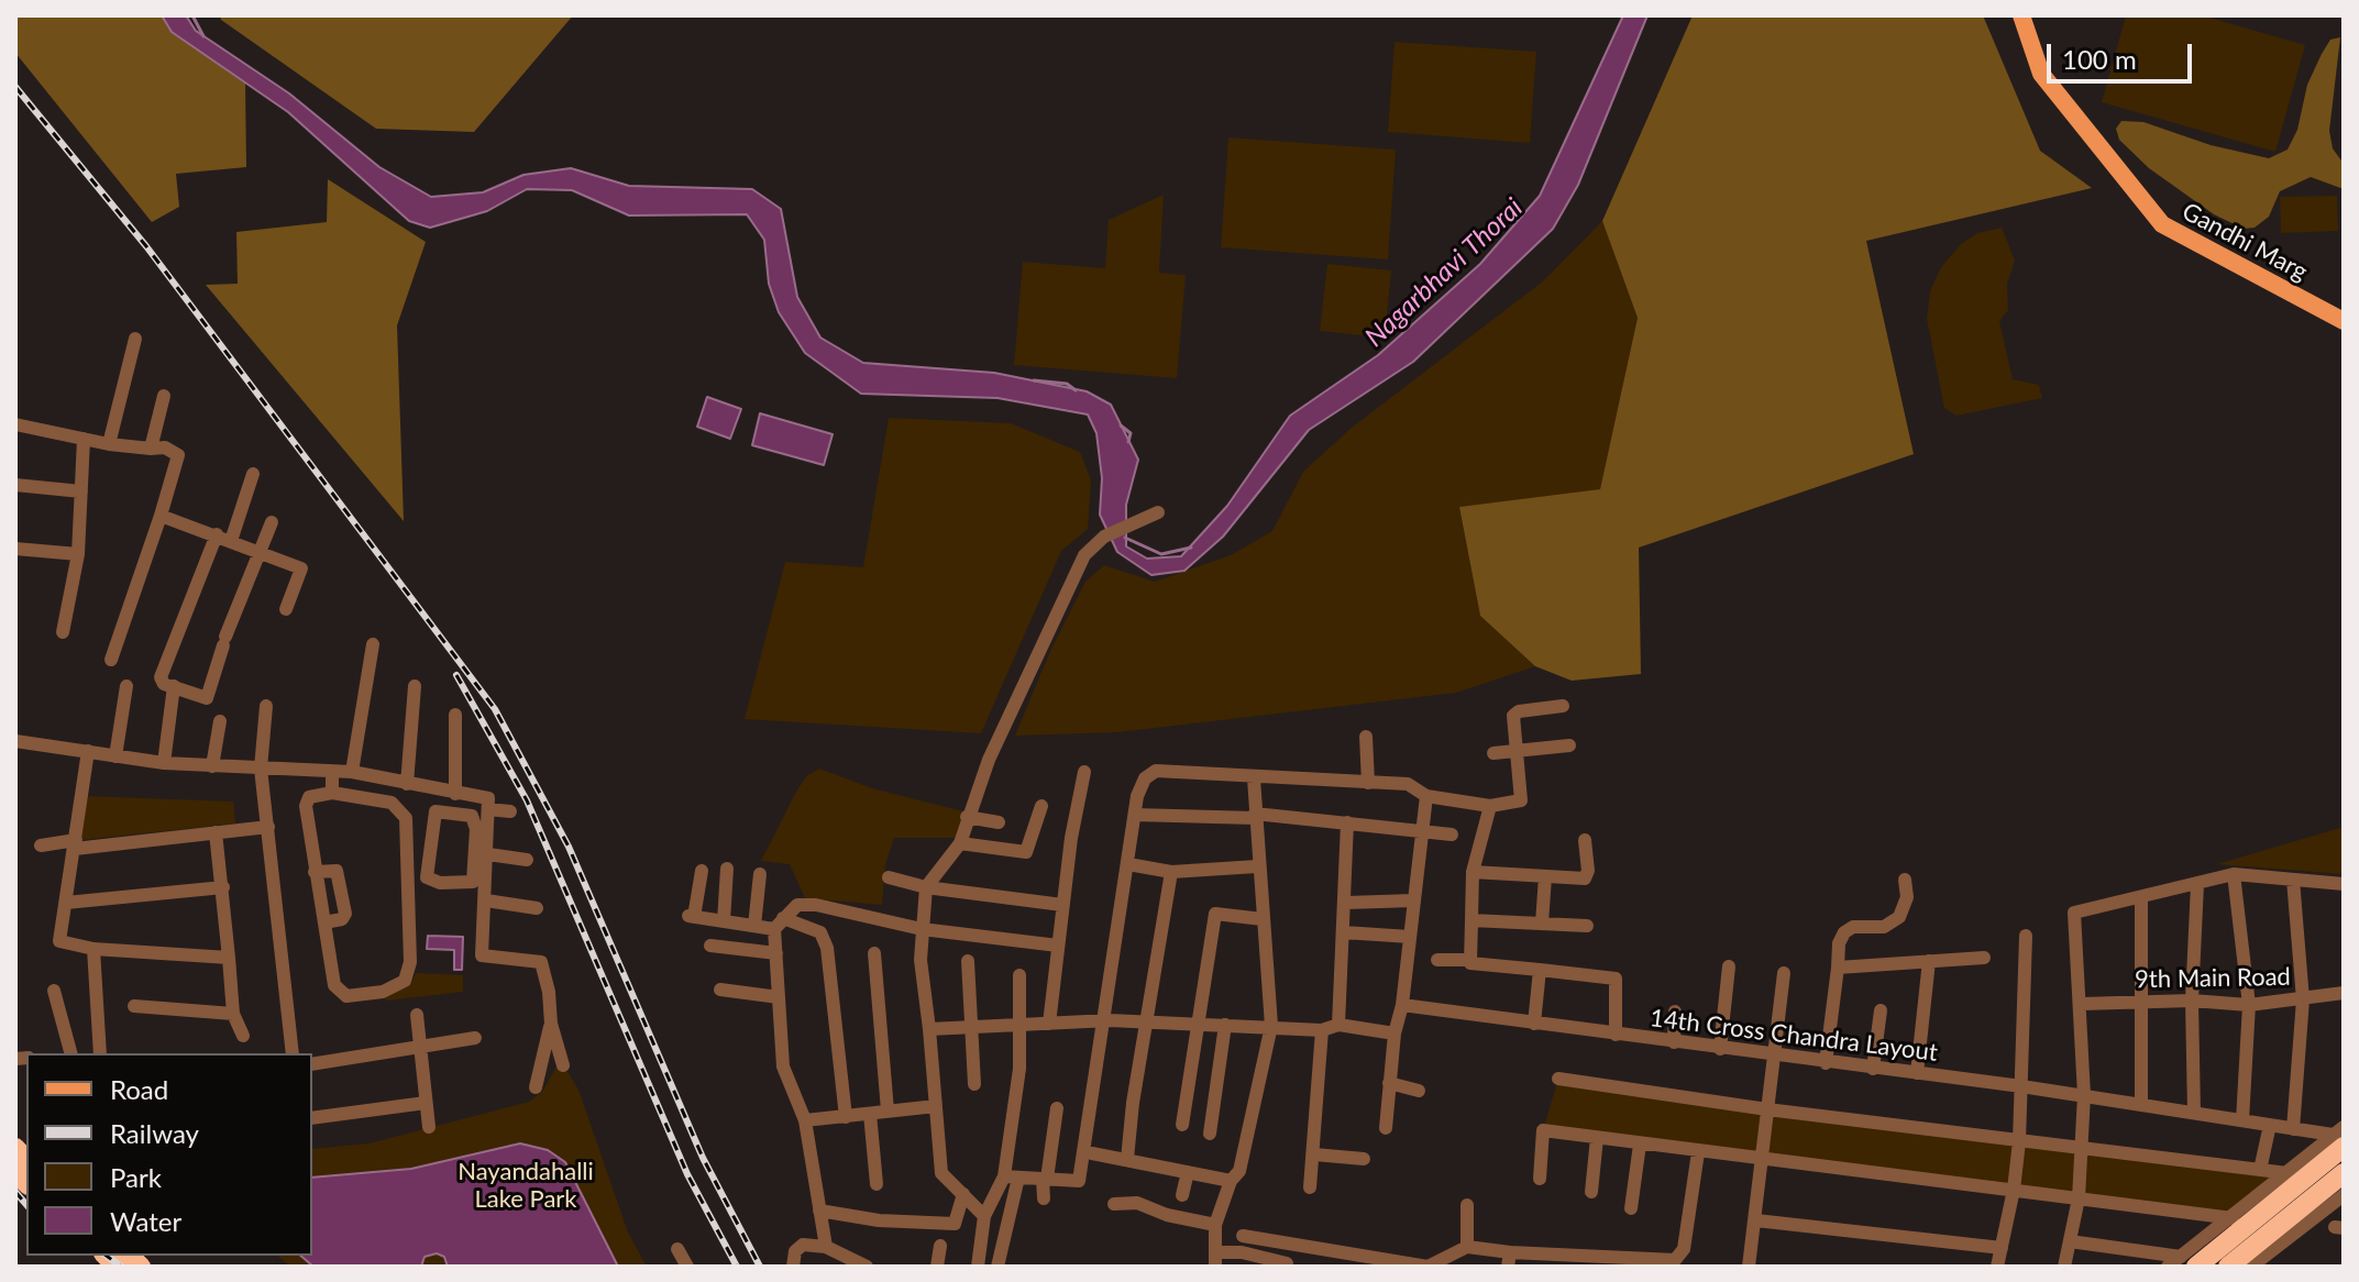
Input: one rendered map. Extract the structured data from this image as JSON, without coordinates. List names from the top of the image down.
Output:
{
  "streets": {
    "main road": ["Gandhi Marg"],
    "street": ["9th Main Road", "14th Cross Chandra Layout"]
  },
  "water": ["Nagarbhavi Thorai"],
  "parks": ["Nayandahalli Lake Park"],
  "legend": [
    "Road",
    "Railway",
    "Park",
    "Water"
  ],
  "scale_bar": "100 m"
}
